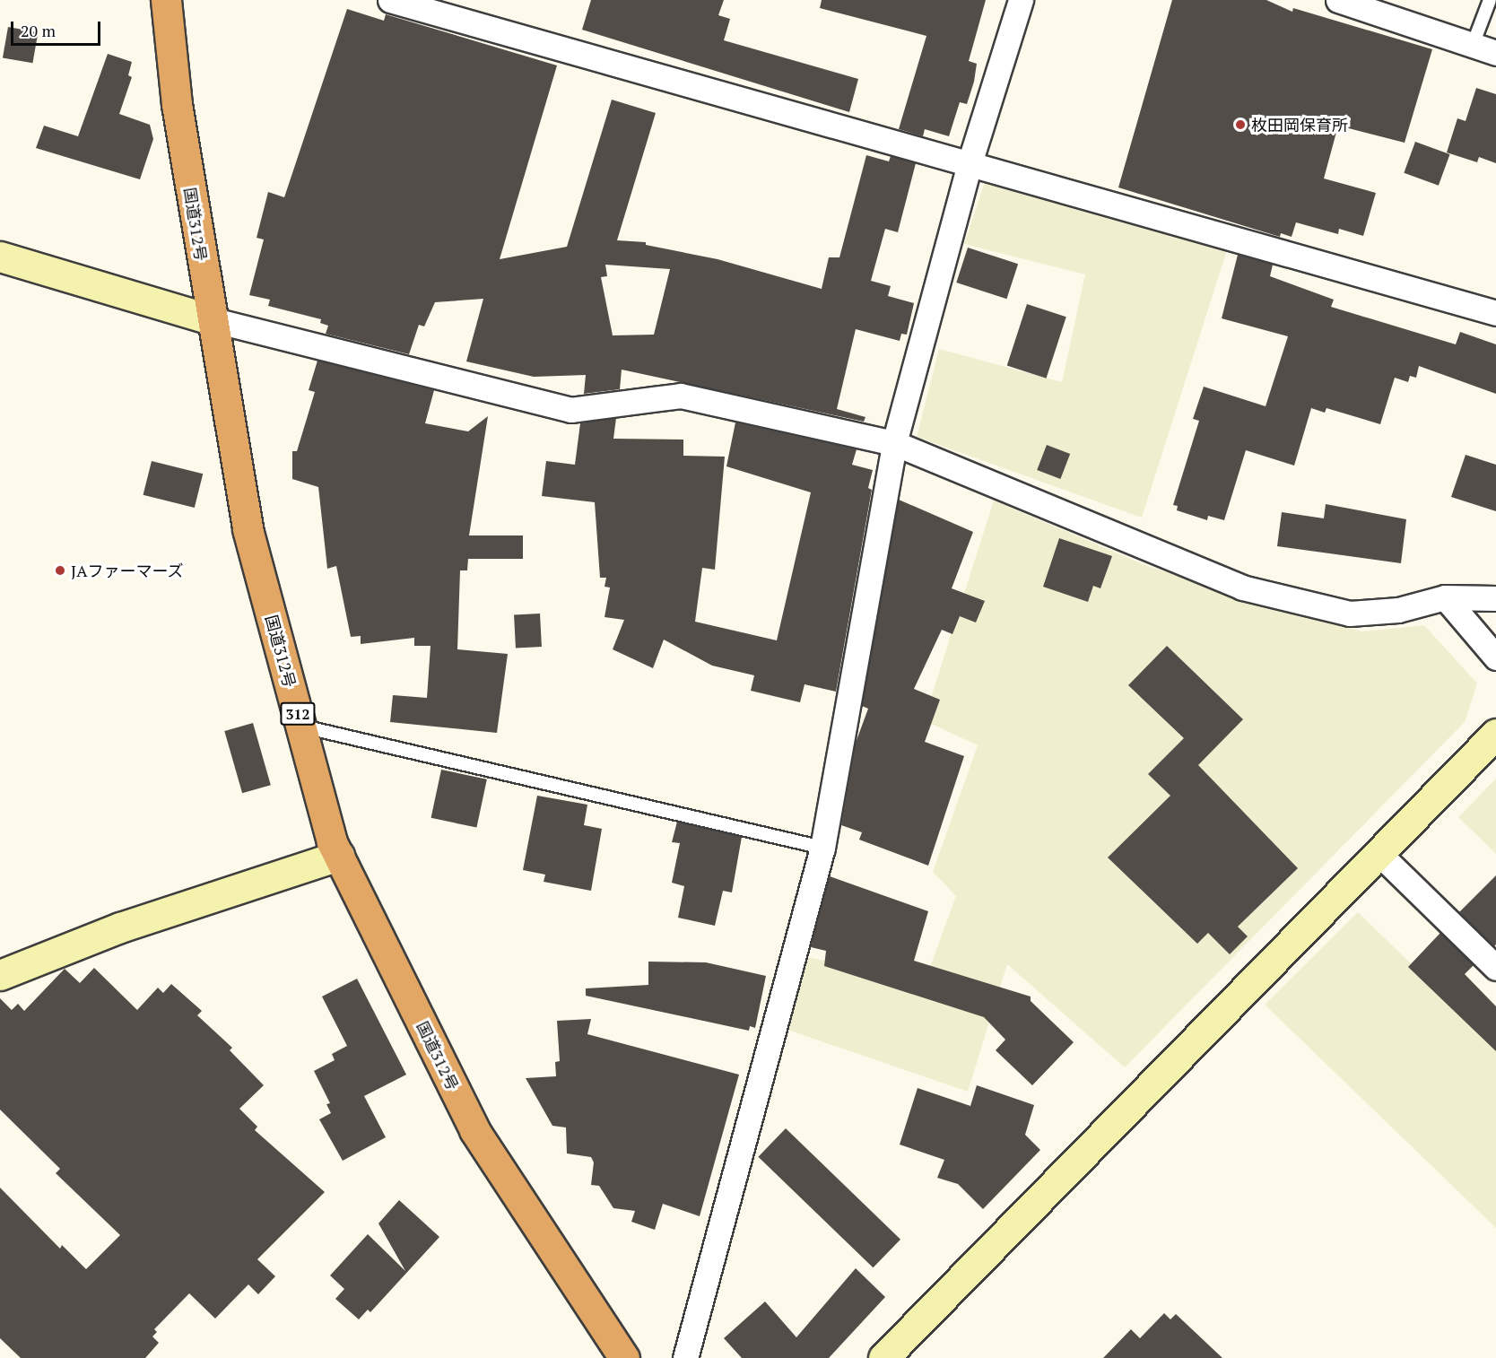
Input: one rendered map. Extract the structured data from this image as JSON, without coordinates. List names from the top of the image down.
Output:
{
  "streets": {
    "highway": ["国道312号", "312"]
  },
  "places": ["枚田岡保育所", "JAファーマーズ"],
  "scale_bar": "20 m"
}
